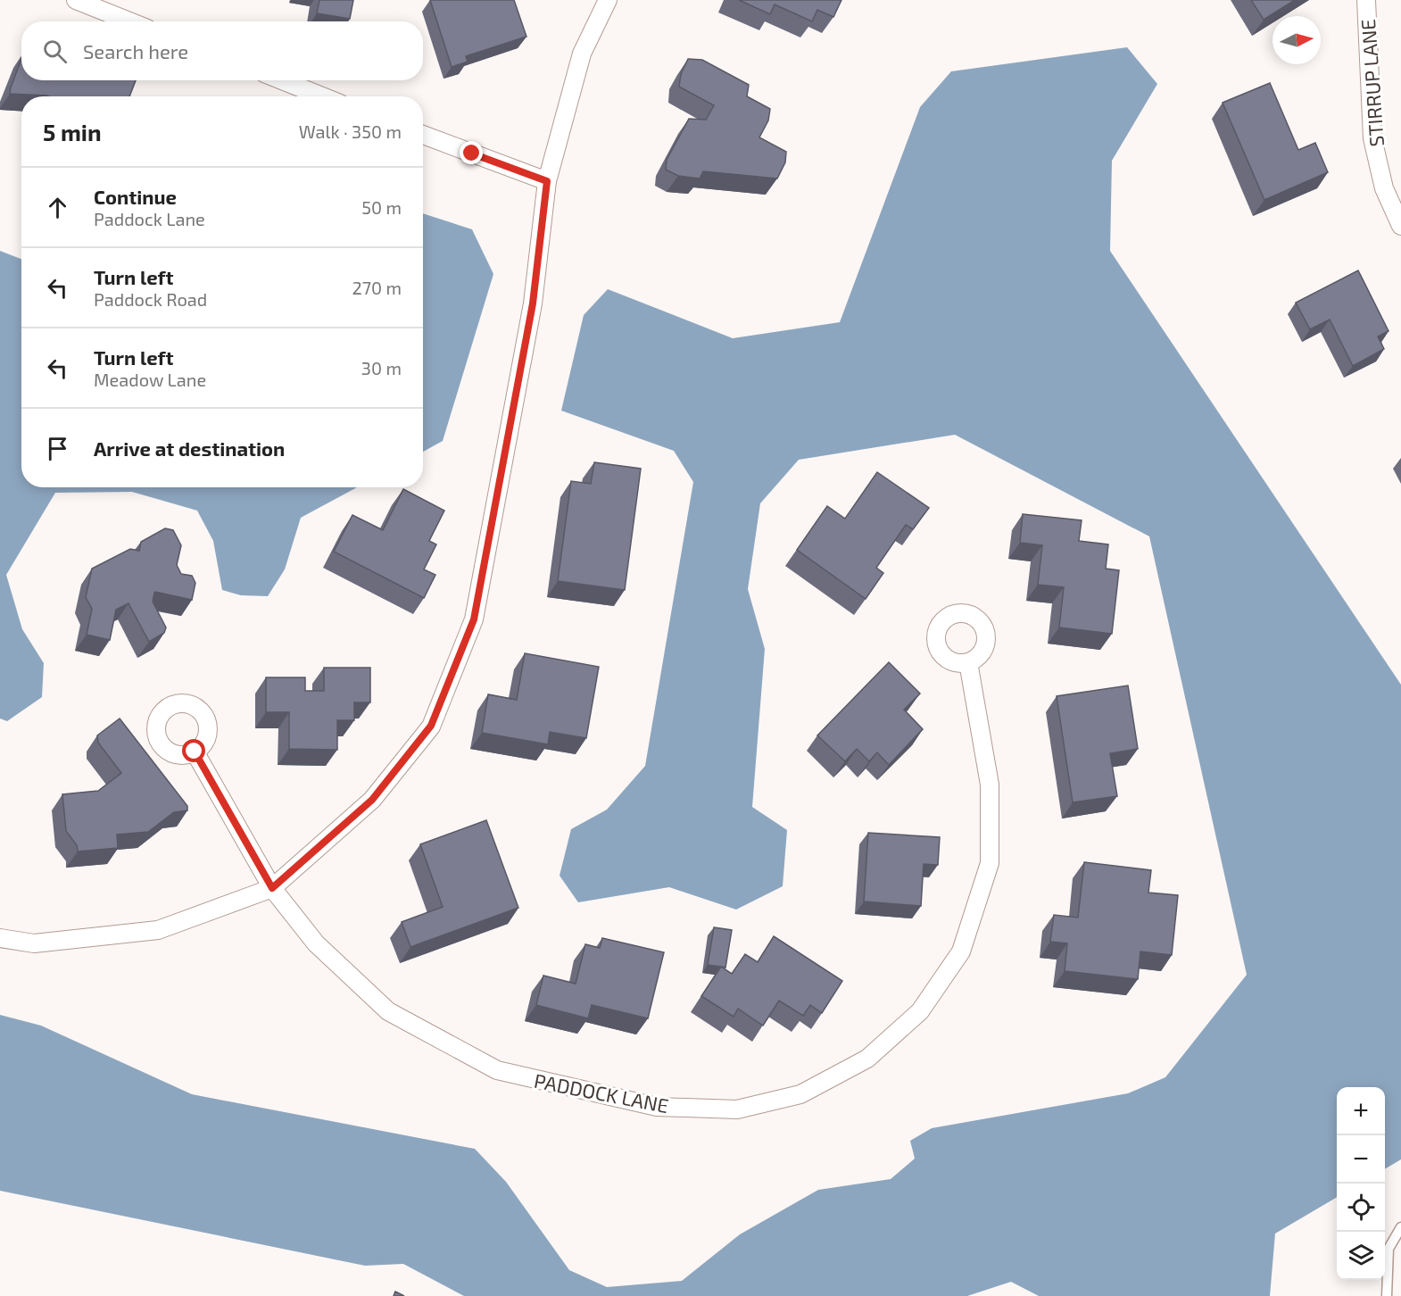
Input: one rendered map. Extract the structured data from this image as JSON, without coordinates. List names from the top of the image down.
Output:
{
  "streets": {
    "street": ["STIRRUP LANE", "PADDOCK LANE"]
  },
  "north": "right",
  "page": {
    "search": "Search here",
    "heading": ["5 min", "Walk · 350 m"],
    "list": [
      ["Continue", "Paddock Lane", "50 m"],
      ["Turn left", "Paddock Road", "270 m"],
      ["Turn left", "Meadow Lane", "30 m"],
      "Arrive at destination"
    ],
    "map_buttons": ["+", "−"]
  }
}
